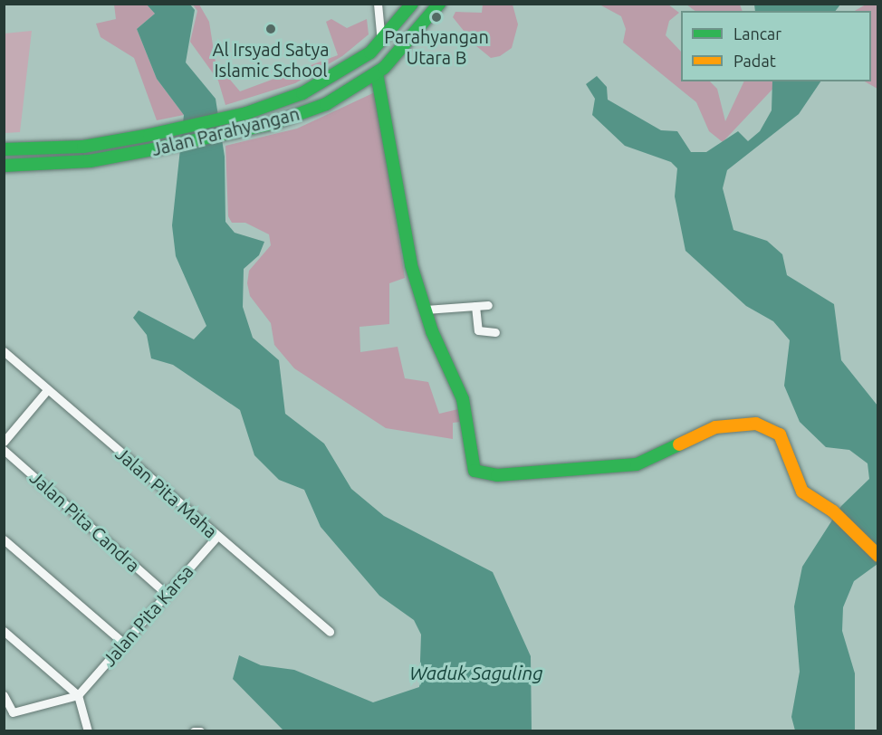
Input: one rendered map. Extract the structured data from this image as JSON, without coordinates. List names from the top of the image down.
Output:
{
  "streets": {
    "main road": ["Jalan Parahyangan"],
    "street": ["Jalan Pita Maha", "Jalan Pita Candra", "Jalan Pita Karsa"]
  },
  "crossings": [
    ["Jalan Pita Maha", "Jalan Pita Karsa"],
    ["Jalan Pita Candra", "Jalan Pita Karsa"]
  ],
  "water": ["Waduk Saguling"],
  "places": ["Parahyangan Utara B", "Al Irsyad Satya Islamic School"],
  "legend": ["Lancar", "Padat"]
}
